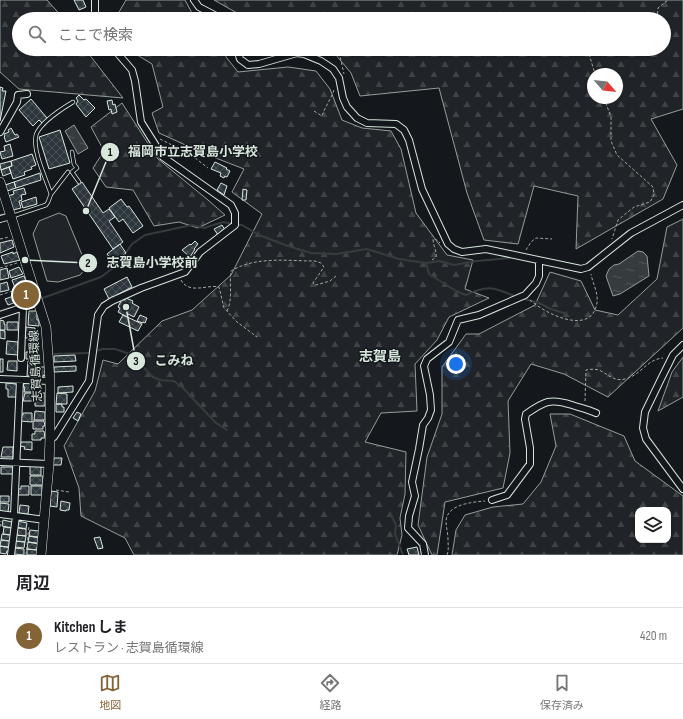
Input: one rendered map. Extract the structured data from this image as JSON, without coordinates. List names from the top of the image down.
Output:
{
  "streets": {
    "main road": ["志賀島循環線"]
  },
  "districts": ["志賀島"],
  "places": ["福岡市立志賀島小学校", "志賀島小学校前", "こみね"],
  "north": "bottom right",
  "page": {
    "search": "ここで検索",
    "pins": "1",
    "heading": "周辺",
    "list": [
      {
        "mark": "1",
        "name": "Kitchen しま",
        "note": "レストラン · 志賀島循環線",
        "value": "420 m"
      }
    ],
    "nav": ["地図", "経路", "保存済み"]
  }
}
